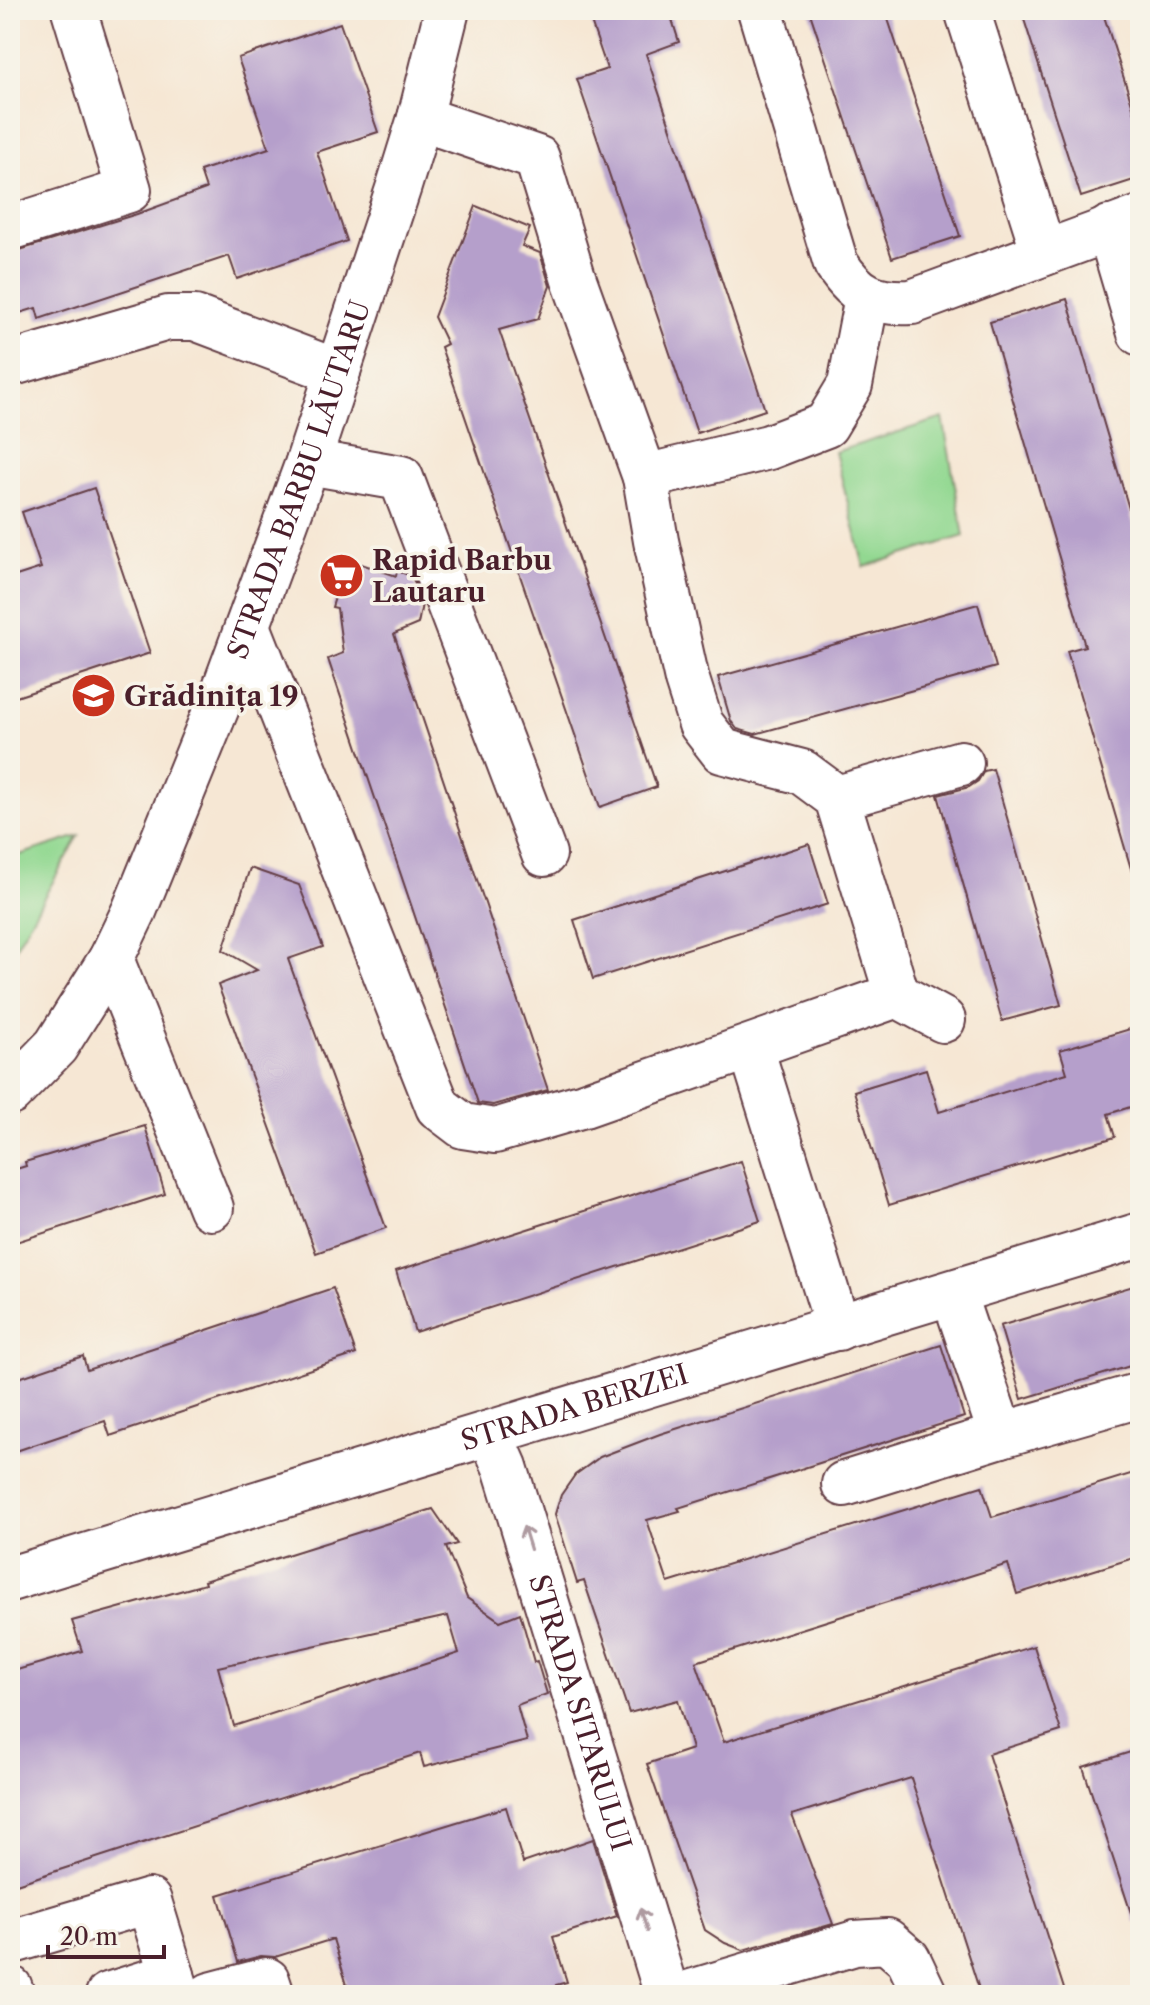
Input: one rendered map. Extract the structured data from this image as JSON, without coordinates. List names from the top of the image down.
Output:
{
  "streets": {
    "street": ["STRADA BARBU LĂUTARU", "STRADA BERZEI", "STRADA SITARULUI"]
  },
  "crossings": [
    ["STRADA BERZEI", "STRADA SITARULUI"]
  ],
  "one_way": ["STRADA SITARULUI"],
  "places": {
    "supermarket": ["Rapid Barbu Lautaru"],
    "school or university": ["Grădinița 19"]
  },
  "scale_bar": "20 m"
}
